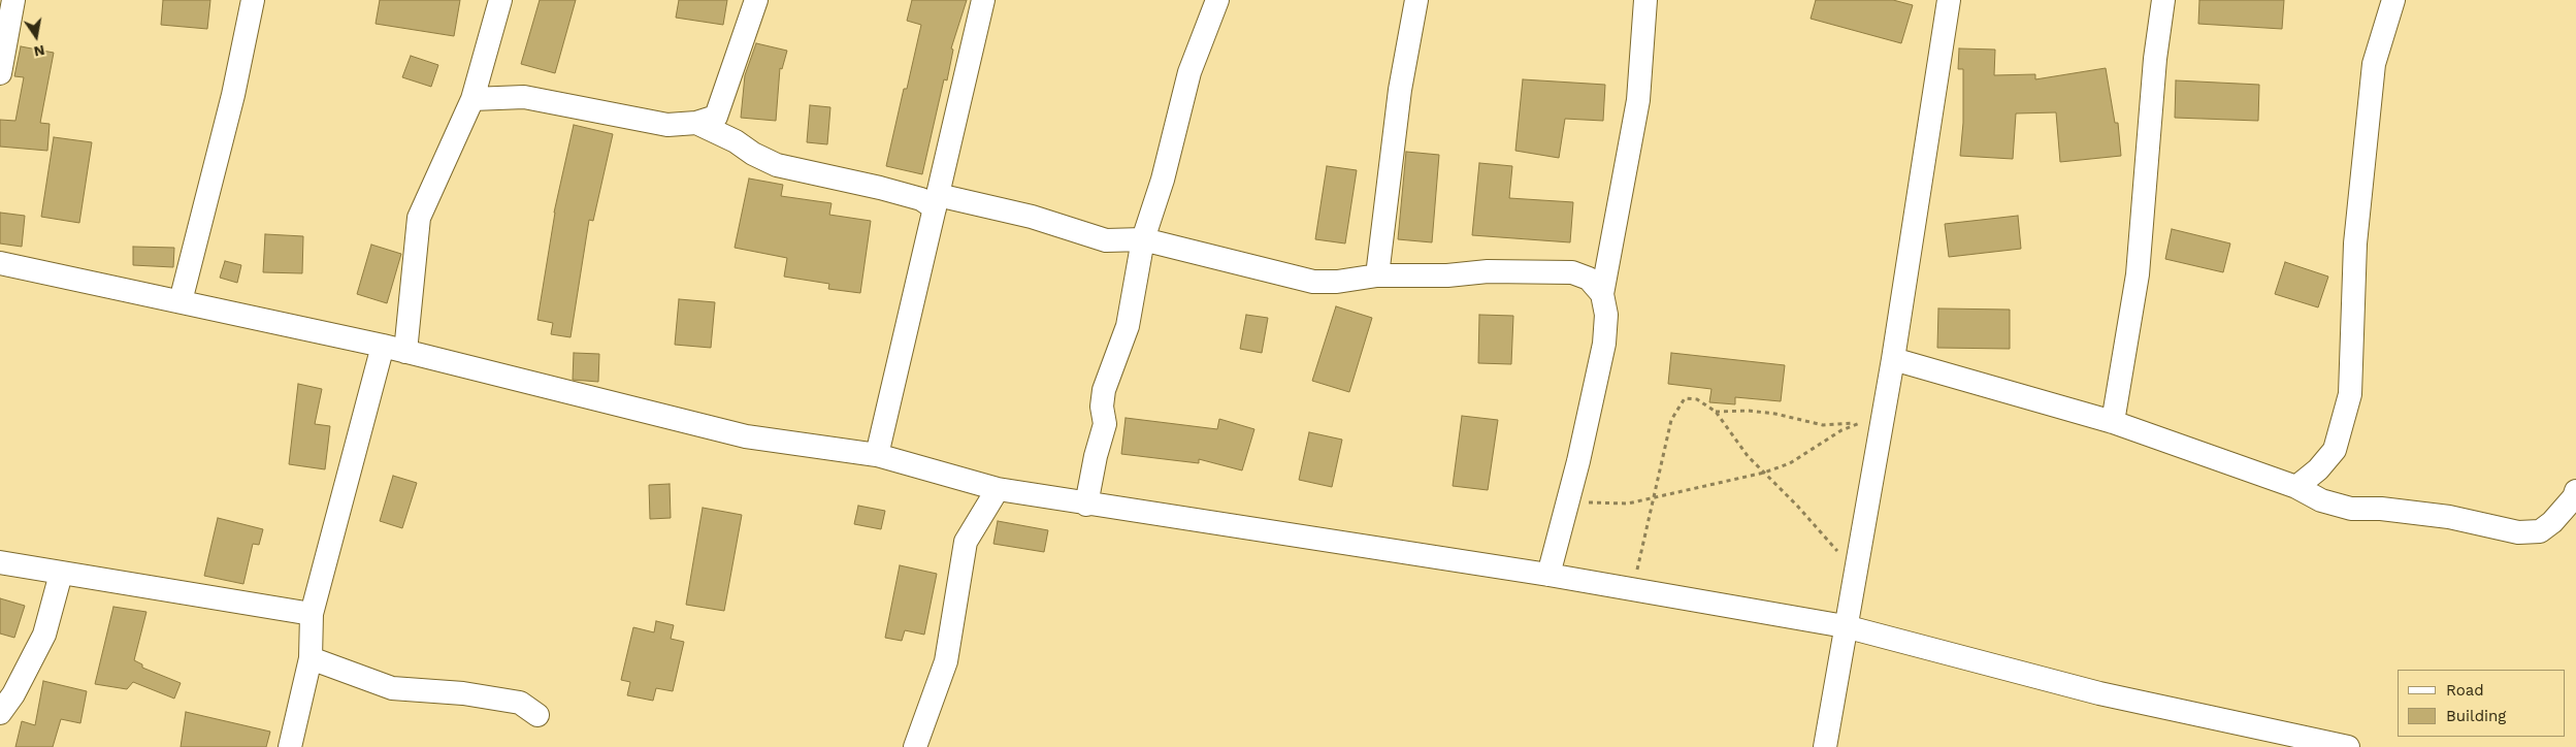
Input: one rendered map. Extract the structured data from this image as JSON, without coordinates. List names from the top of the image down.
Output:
{
  "legend": ["Road", "Building"],
  "north": "bottom"
}
